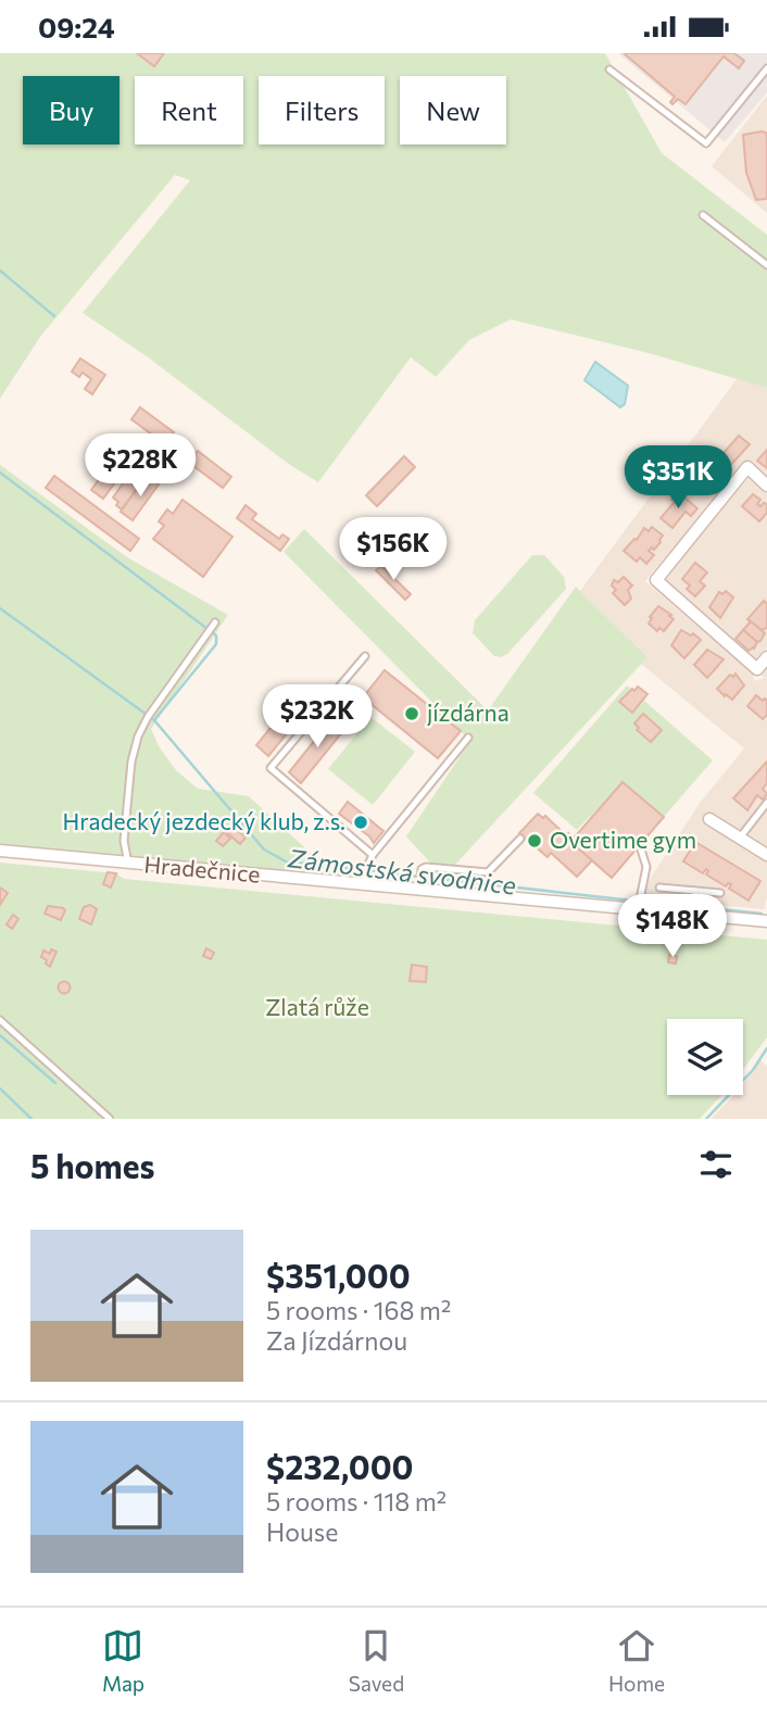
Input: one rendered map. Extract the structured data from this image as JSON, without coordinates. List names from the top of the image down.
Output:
{
  "streets": {
    "street": ["Hradečnice"]
  },
  "water": ["Zámostská svodnice"],
  "parks": ["Zlatá růže"],
  "places": ["jízdárna", "Hradecký jezdecký klub, z.s.", "Overtime gym"],
  "page": {
    "status": "09:24",
    "chip": [
      "Buy",
      "Rent",
      "Filters",
      "New"
    ],
    "price": [
      "$228K",
      "$351K",
      "$156K",
      "$232K",
      "$148K"
    ],
    "heading": "5 homes",
    "list": [
      {
        "name": "$351,000",
        "note": "5 rooms · 168 m² · Za Jízdárnou"
      },
      {
        "name": "$232,000",
        "note": "5 rooms · 118 m² · House"
      }
    ],
    "tabs": ["Map", "Saved", "Home"]
  }
}
